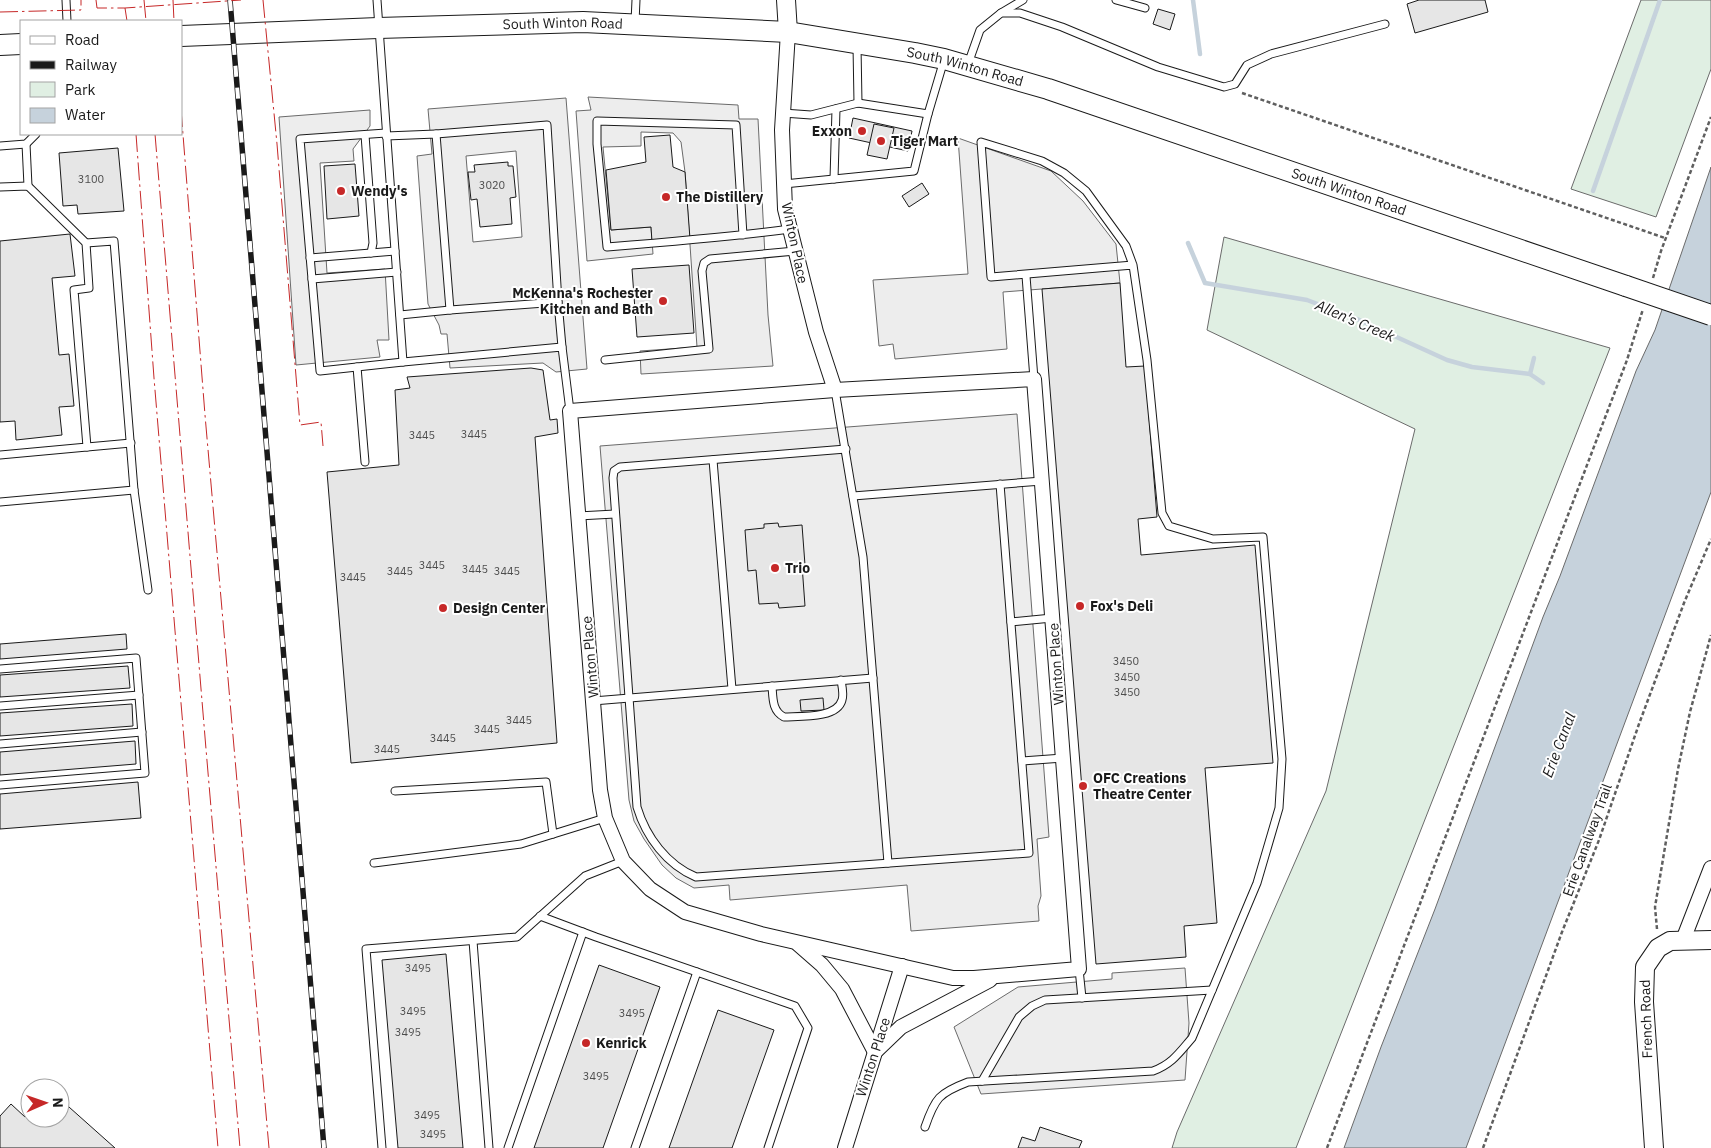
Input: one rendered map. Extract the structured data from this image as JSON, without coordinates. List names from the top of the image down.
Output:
{
  "streets": {
    "main road": ["South Winton Road"],
    "street": ["Winton Place", "French Road"],
    "path": ["Erie Canalway Trail"]
  },
  "crossings": [
    ["South Winton Road", "Winton Place"]
  ],
  "water": ["Allen's Creek", "Erie Canal"],
  "places": [
    "Exxon",
    "Tiger Mart",
    "Wendy's",
    "The Distillery",
    "McKenna's Rochester Kitchen and Bath",
    "Trio",
    "Fox's Deli",
    "Design Center",
    "OFC Creations Theatre Center",
    "Kenrick"
  ],
  "house_numbers": [
    "3100",
    "3020",
    "3445",
    "3445",
    "3445",
    "3445",
    "3445",
    "3445",
    "3445",
    "3450",
    "3450",
    "3450",
    "3445",
    "3445",
    "3445",
    "3445",
    "3495",
    "3495",
    "3495",
    "3495",
    "3495",
    "3495",
    "3495"
  ],
  "legend": [
    "Road",
    "Railway",
    "Park",
    "Water"
  ],
  "north": "right"
}
